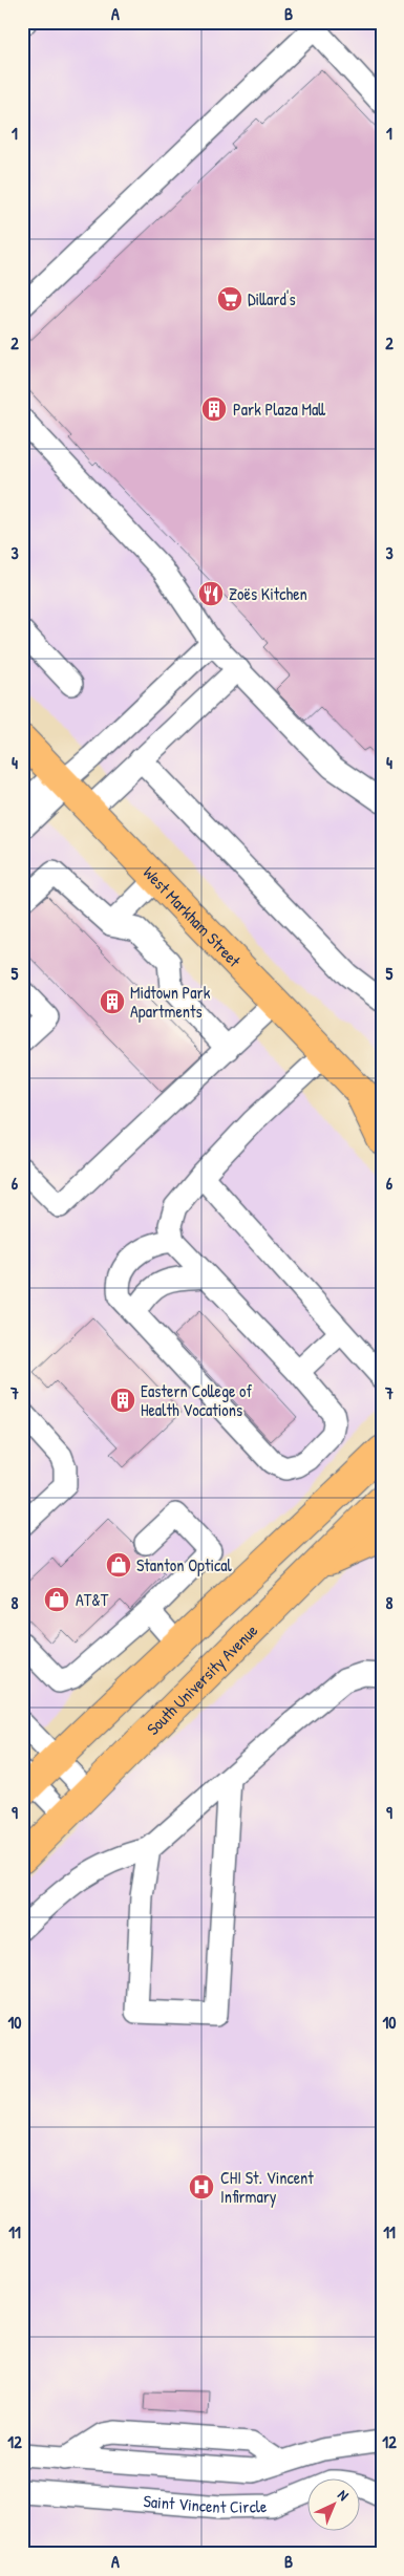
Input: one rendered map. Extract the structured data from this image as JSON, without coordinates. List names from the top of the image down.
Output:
{
  "streets": {
    "main road": ["West Markham Street", "South University Avenue"],
    "street": ["Saint Vincent Circle"]
  },
  "places": {
    "supermarket": ["Dillard's"],
    "building": ["Park Plaza Mall", "Midtown Park Apartments", "Eastern College of Health Vocations"],
    "restaurant": ["Zoës Kitchen"],
    "shop": ["Stanton Optical", "AT&T"],
    "hospital": ["CHI St. Vincent Infirmary"]
  },
  "north": "top right",
  "grid": {
    "columns": ["A", "B"],
    "rows": [
      "1",
      "2",
      "3",
      "4",
      "5",
      "6",
      "7",
      "8",
      "9",
      "10",
      "11",
      "12"
    ]
  }
}
